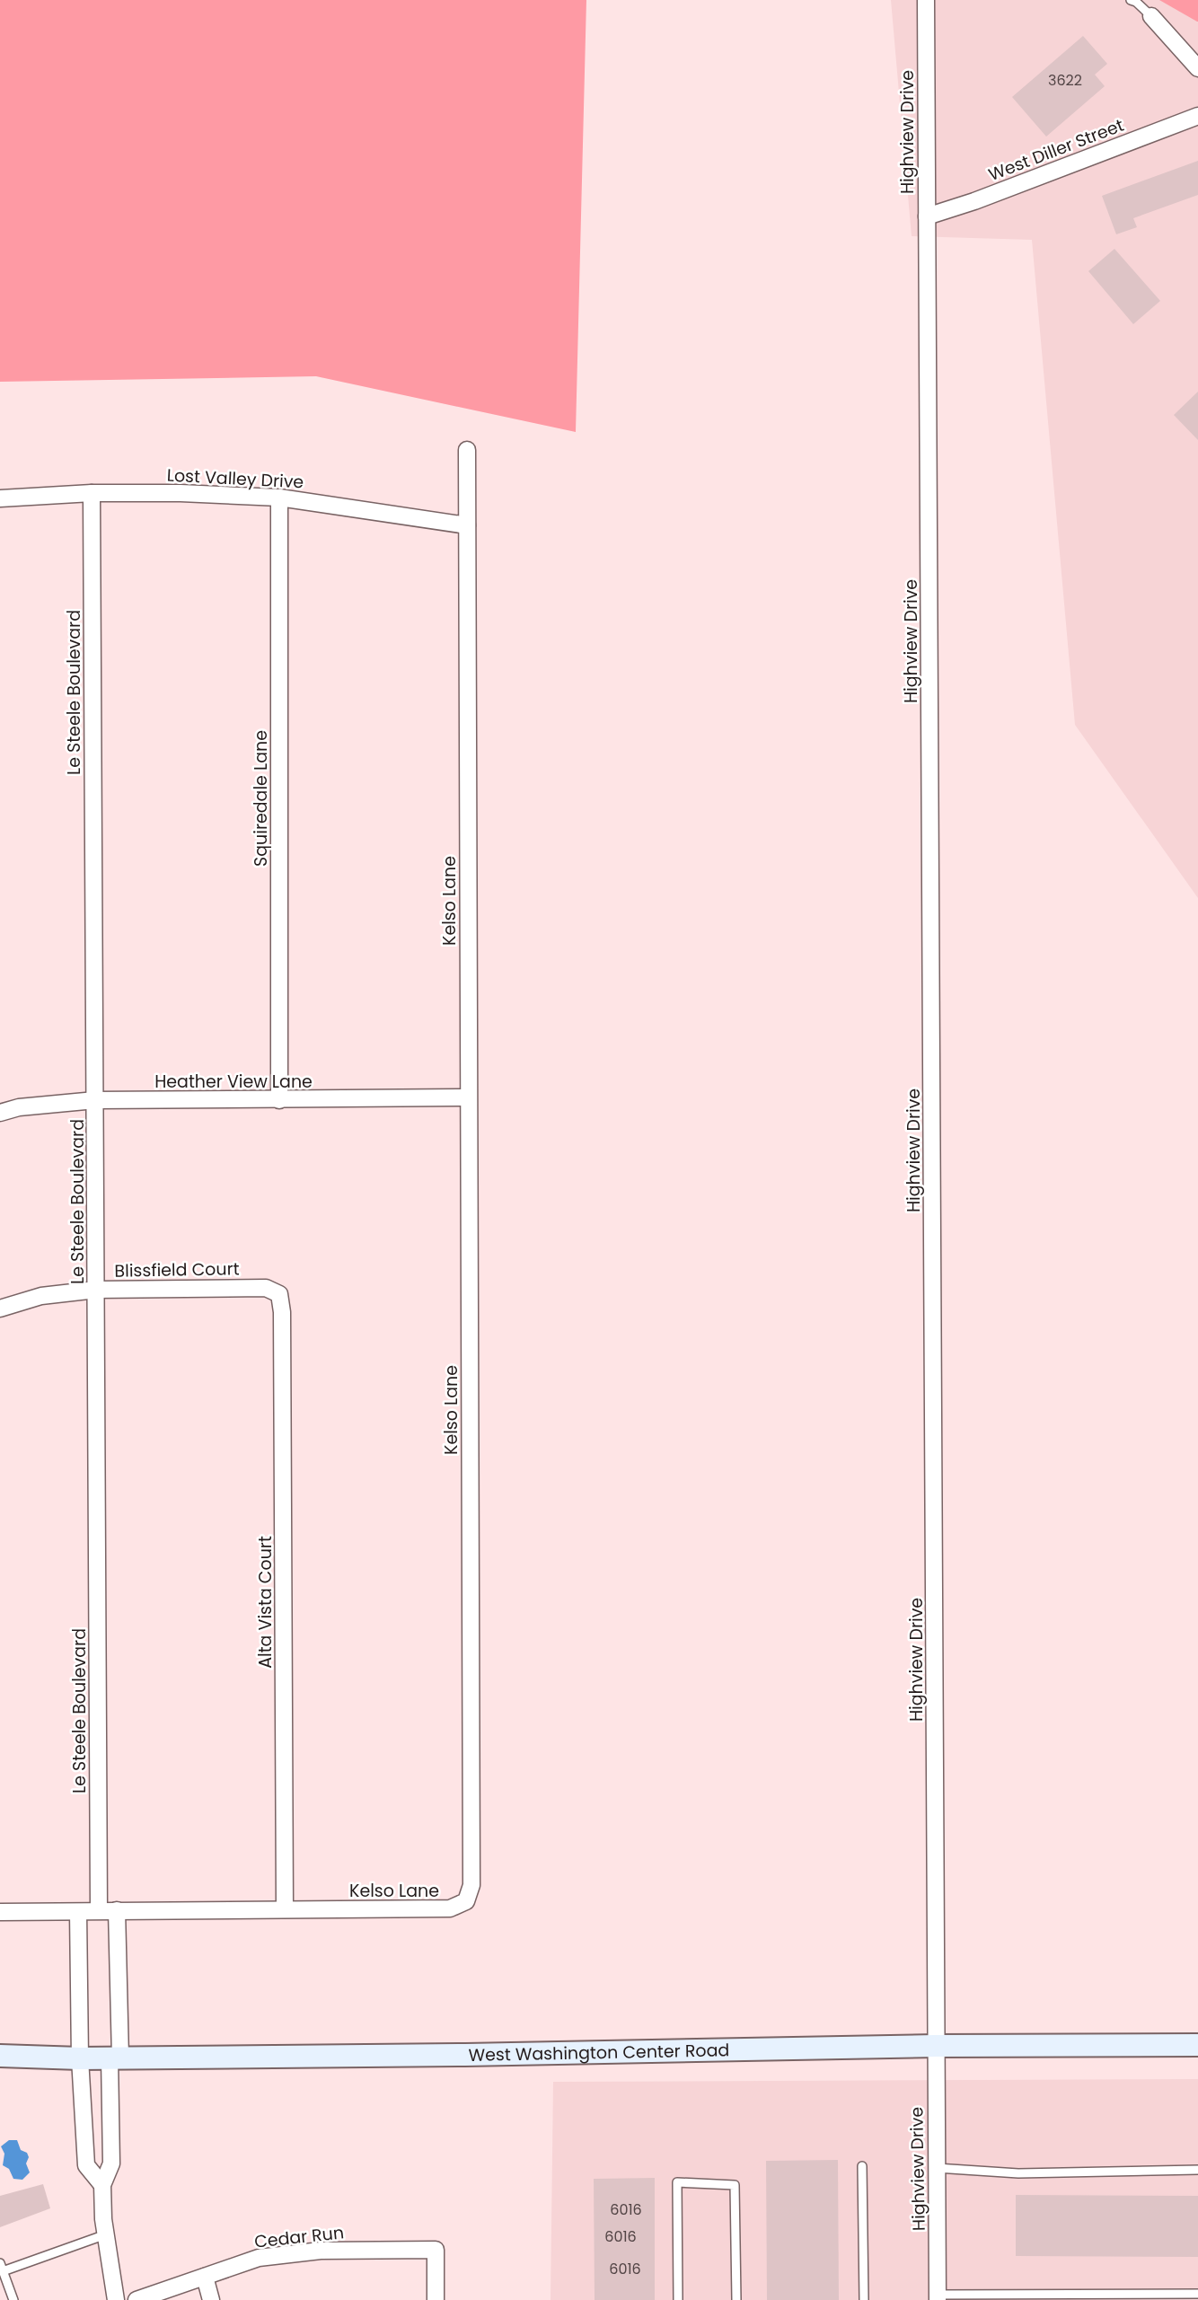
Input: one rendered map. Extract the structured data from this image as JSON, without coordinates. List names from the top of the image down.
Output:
{
  "streets": {
    "main road": ["West Washington Center Road"],
    "street": [
      "Highview Drive",
      "West Diller Street",
      "Lost Valley Drive",
      "Le Steele Boulevard",
      "Squiredale Lane",
      "Kelso Lane",
      "Heather View Lane",
      "Blissfield Court",
      "Alta Vista Court",
      "Cedar Run"
    ]
  },
  "crossings": [
    ["Highview Drive", "West Diller Street"],
    ["Highview Drive", "West Washington Center Road"],
    ["Lost Valley Drive", "Le Steele Boulevard"],
    ["Lost Valley Drive", "Squiredale Lane"],
    ["Lost Valley Drive", "Kelso Lane"],
    ["Le Steele Boulevard", "Kelso Lane"],
    ["Le Steele Boulevard", "Heather View Lane"],
    ["Le Steele Boulevard", "Blissfield Court"],
    ["Squiredale Lane", "Heather View Lane"],
    ["Kelso Lane", "Heather View Lane"],
    ["Kelso Lane", "Alta Vista Court"],
    ["Blissfield Court", "Alta Vista Court"]
  ],
  "house_numbers": [
    "3622",
    "6016",
    "6016",
    "6016"
  ]
}
